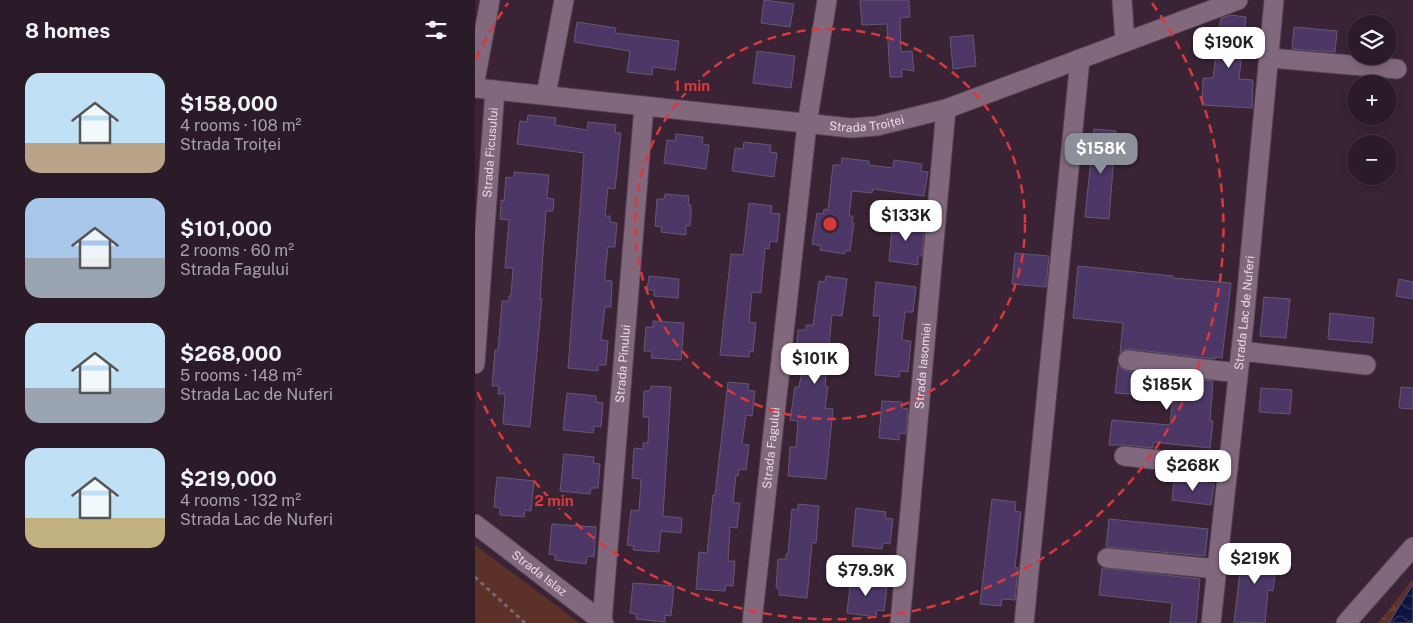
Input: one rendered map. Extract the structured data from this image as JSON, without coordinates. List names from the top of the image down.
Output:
{
  "streets": {
    "street": [
      "Strada Troiței",
      "Strada Ficusului",
      "Strada Lac de Nuferi",
      "Strada Pinului",
      "Strada Iasomiei",
      "Strada Fagului",
      "Strada Islaz"
    ]
  },
  "crossings": [
    ["Strada Troiței", "Strada Ficusului"],
    ["Strada Troiței", "Strada Pinului"],
    ["Strada Troiței", "Strada Iasomiei"],
    ["Strada Troiței", "Strada Fagului"],
    ["Strada Pinului", "Strada Islaz"]
  ],
  "page": {
    "heading": "8 homes",
    "map_buttons": ["+", "−"],
    "price": [
      "$190K",
      "$158K",
      "$133K",
      "$101K",
      "$185K",
      "$268K",
      "$219K",
      "$79.9K"
    ],
    "list": [
      {
        "name": "$158,000",
        "note": "4 rooms · 108 m² · Strada Troiței"
      },
      {
        "name": "$101,000",
        "note": "2 rooms · 60 m² · Strada Fagului"
      },
      {
        "name": "$268,000",
        "note": "5 rooms · 148 m² · Strada Lac de Nuferi"
      },
      {
        "name": "$219,000",
        "note": "4 rooms · 132 m² · Strada Lac de Nuferi"
      }
    ]
  },
  "rings": ["1 min", "2 min"]
}
